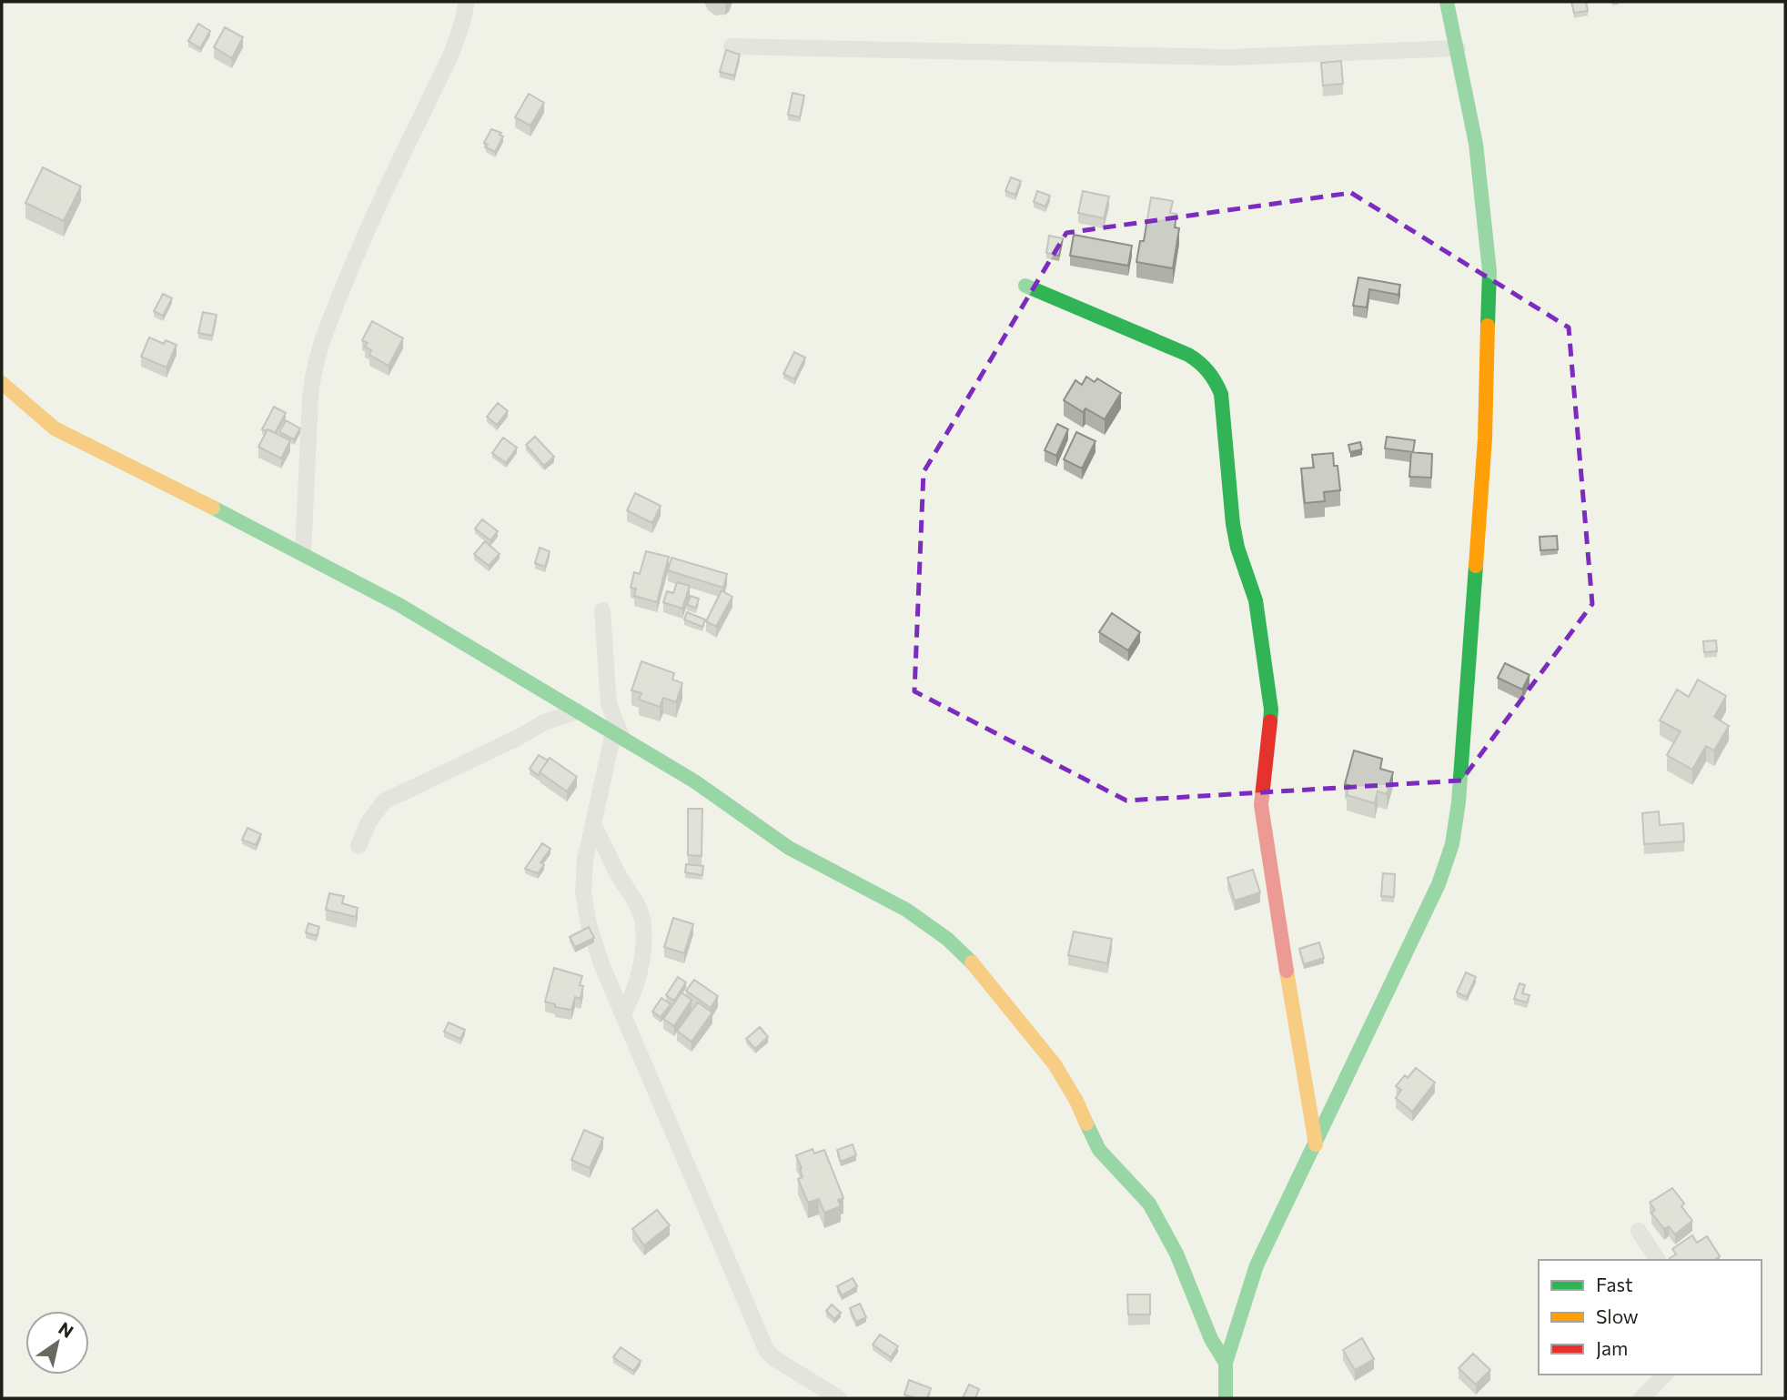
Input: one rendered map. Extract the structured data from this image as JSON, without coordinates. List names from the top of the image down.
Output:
{
  "legend": ["Fast", "Slow", "Jam"],
  "north": "top right"
}
